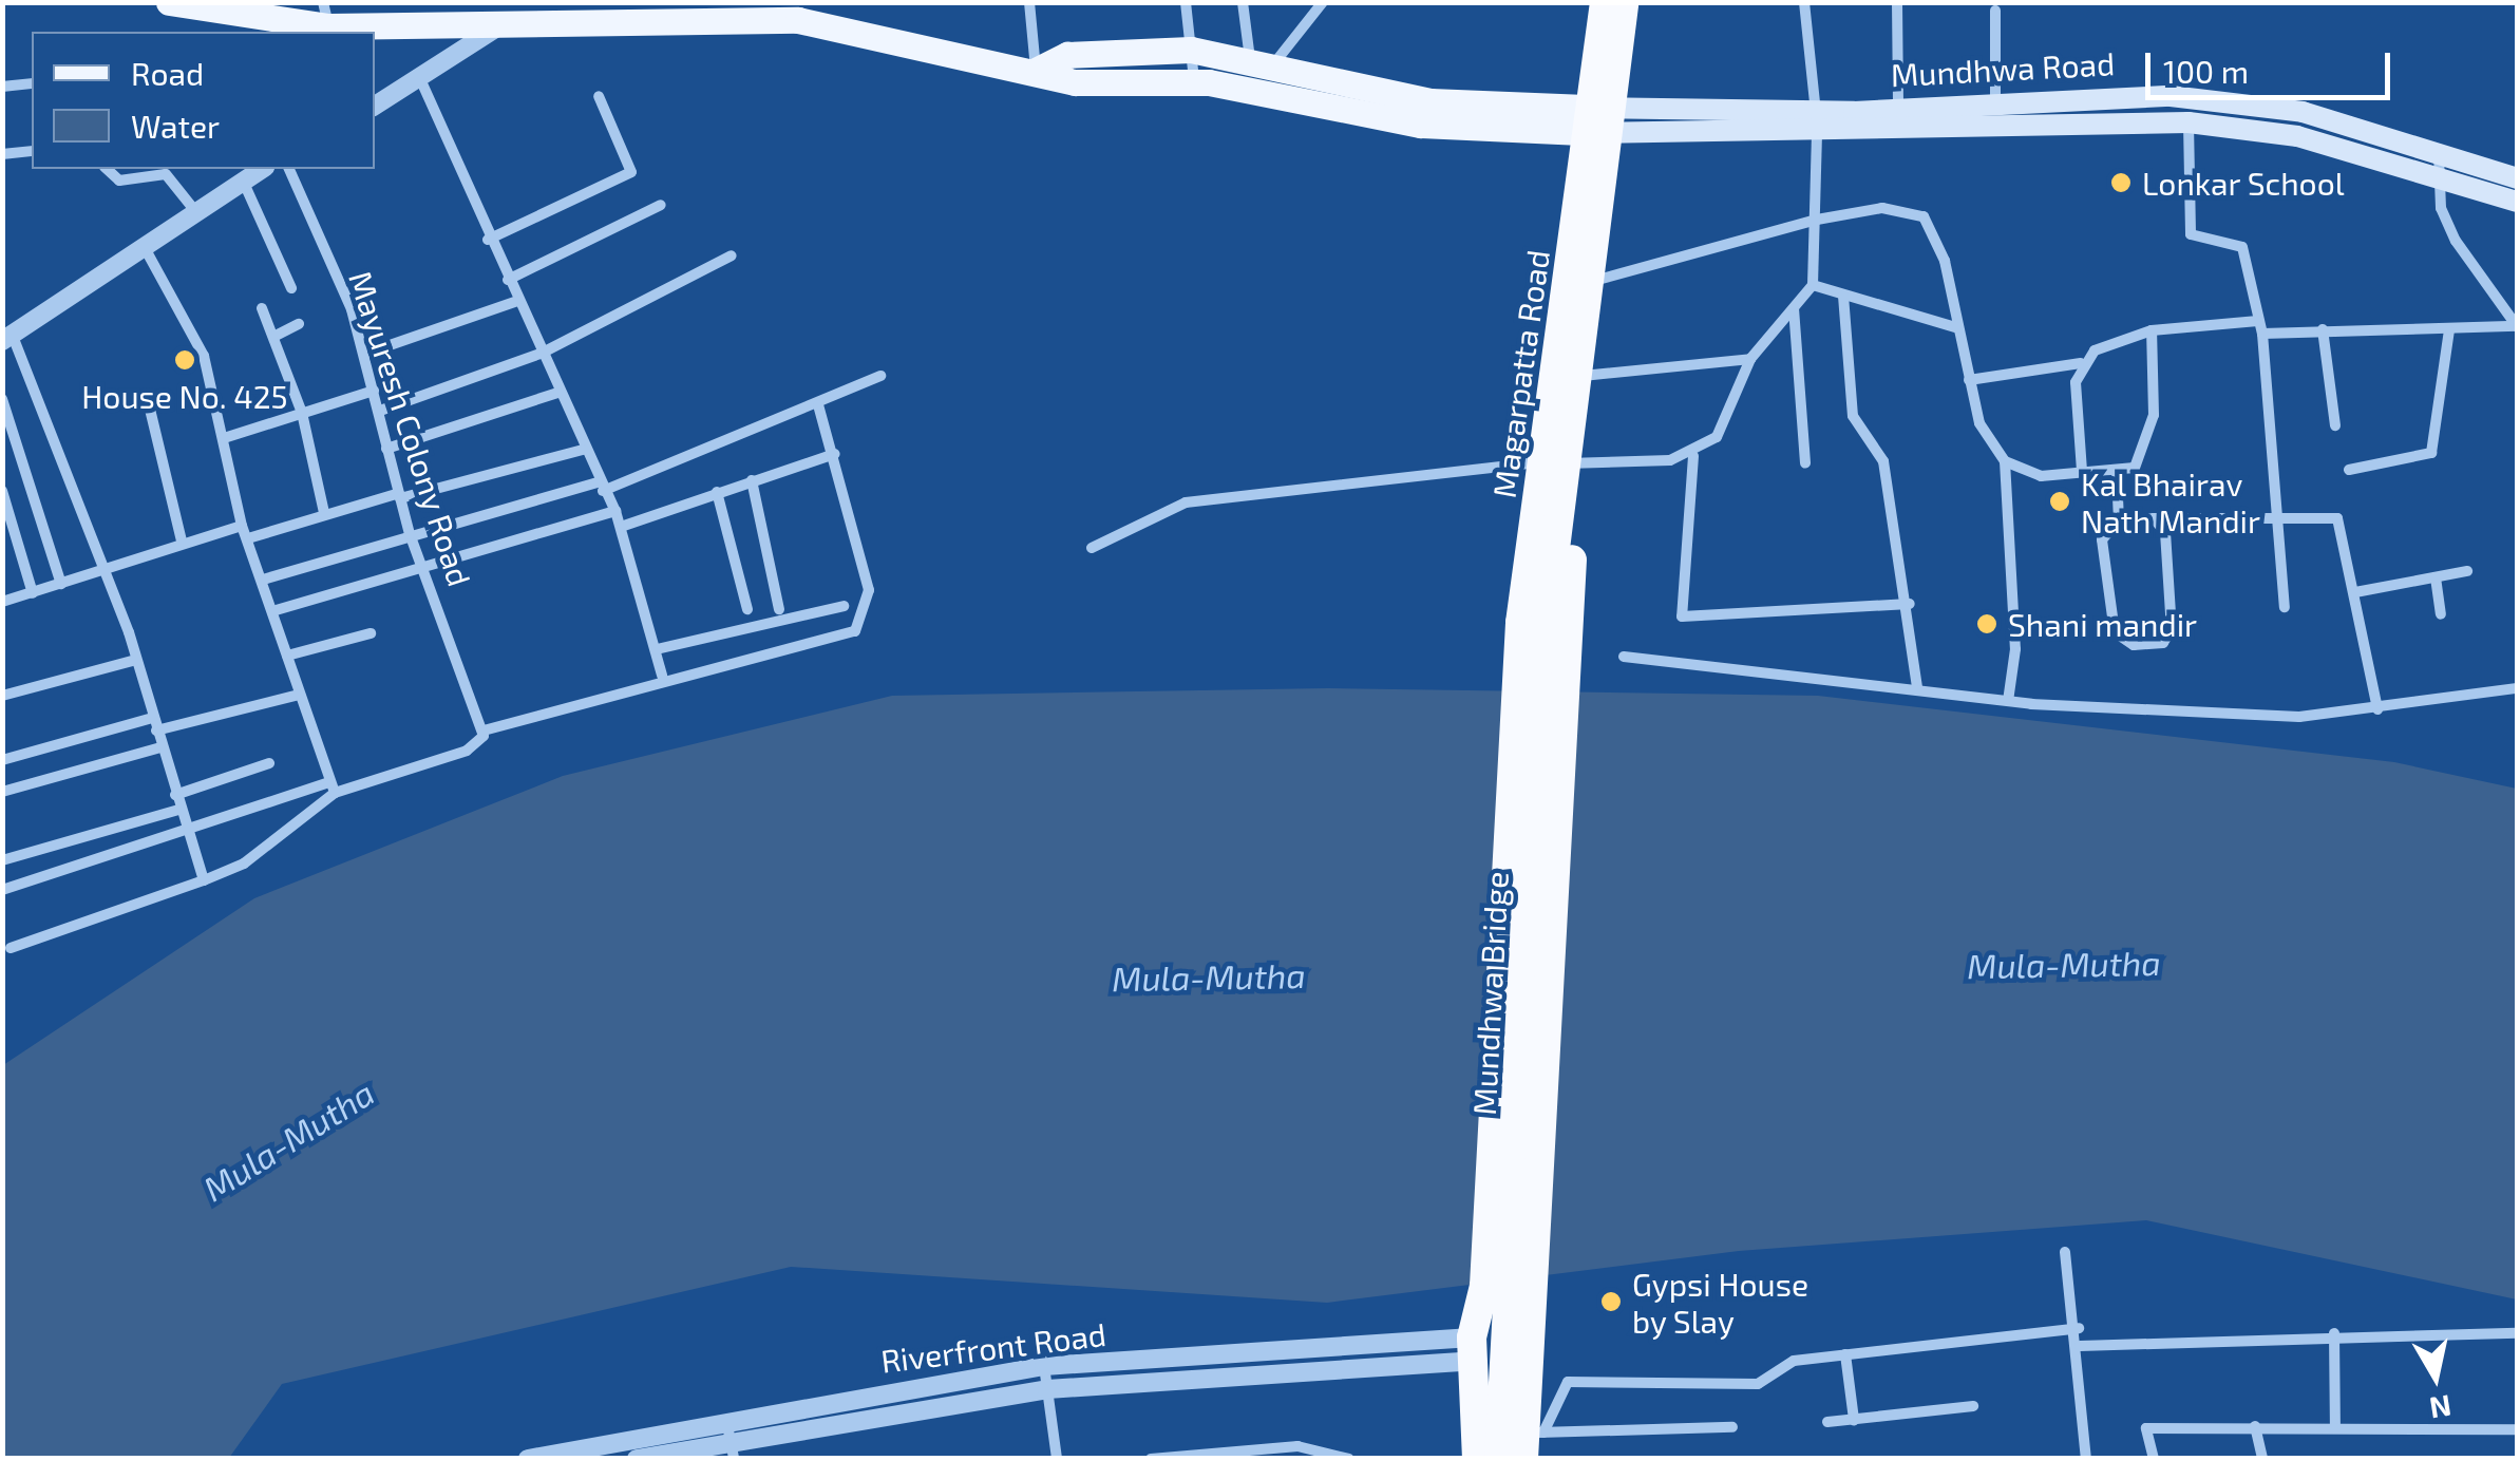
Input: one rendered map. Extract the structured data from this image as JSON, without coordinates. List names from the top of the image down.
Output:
{
  "streets": {
    "highway": ["Magarpatta Road", "Mundhwa Bridge"],
    "main road": ["Mundhwa Road"],
    "street": ["Mayuresh Colony Road", "Riverfront Road"]
  },
  "crossings": [
    ["Mundhwa Road", "Magarpatta Road"],
    ["Magarpatta Road", "Mundhwa Bridge"]
  ],
  "water": ["Mula-Mutha"],
  "places": [
    "Lonkar School",
    "House No. 425",
    "Kal Bhairav Nath Mandir",
    "Shani mandir",
    "Gypsi House by Slay"
  ],
  "legend": ["Road", "Water"],
  "scale_bar": "100 m",
  "north": "bottom"
}
